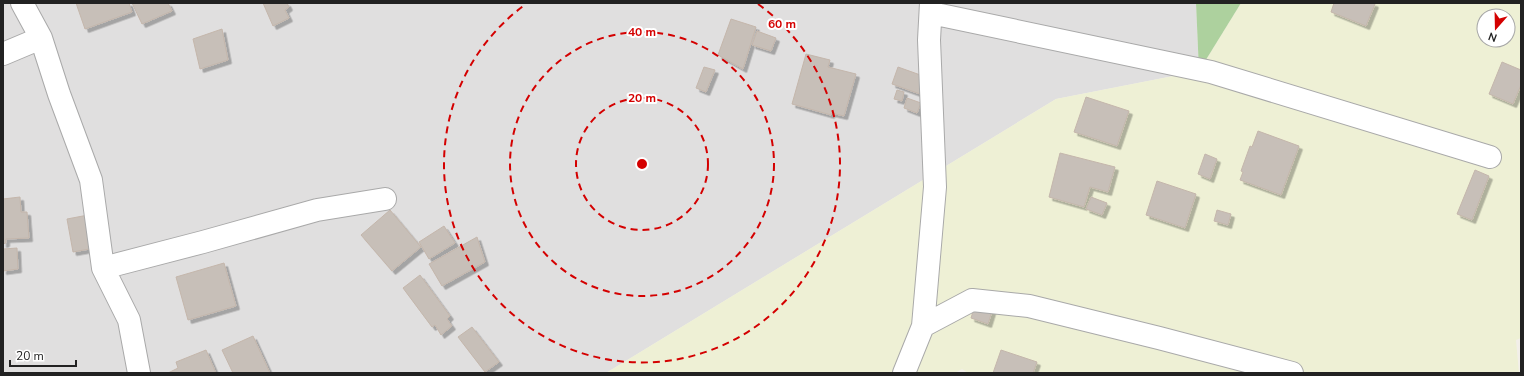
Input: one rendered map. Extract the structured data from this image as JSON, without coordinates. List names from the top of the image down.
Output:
{
  "scale_bar": "20 m",
  "north": "bottom",
  "rings": ["60 m", "40 m", "20 m"]
}
